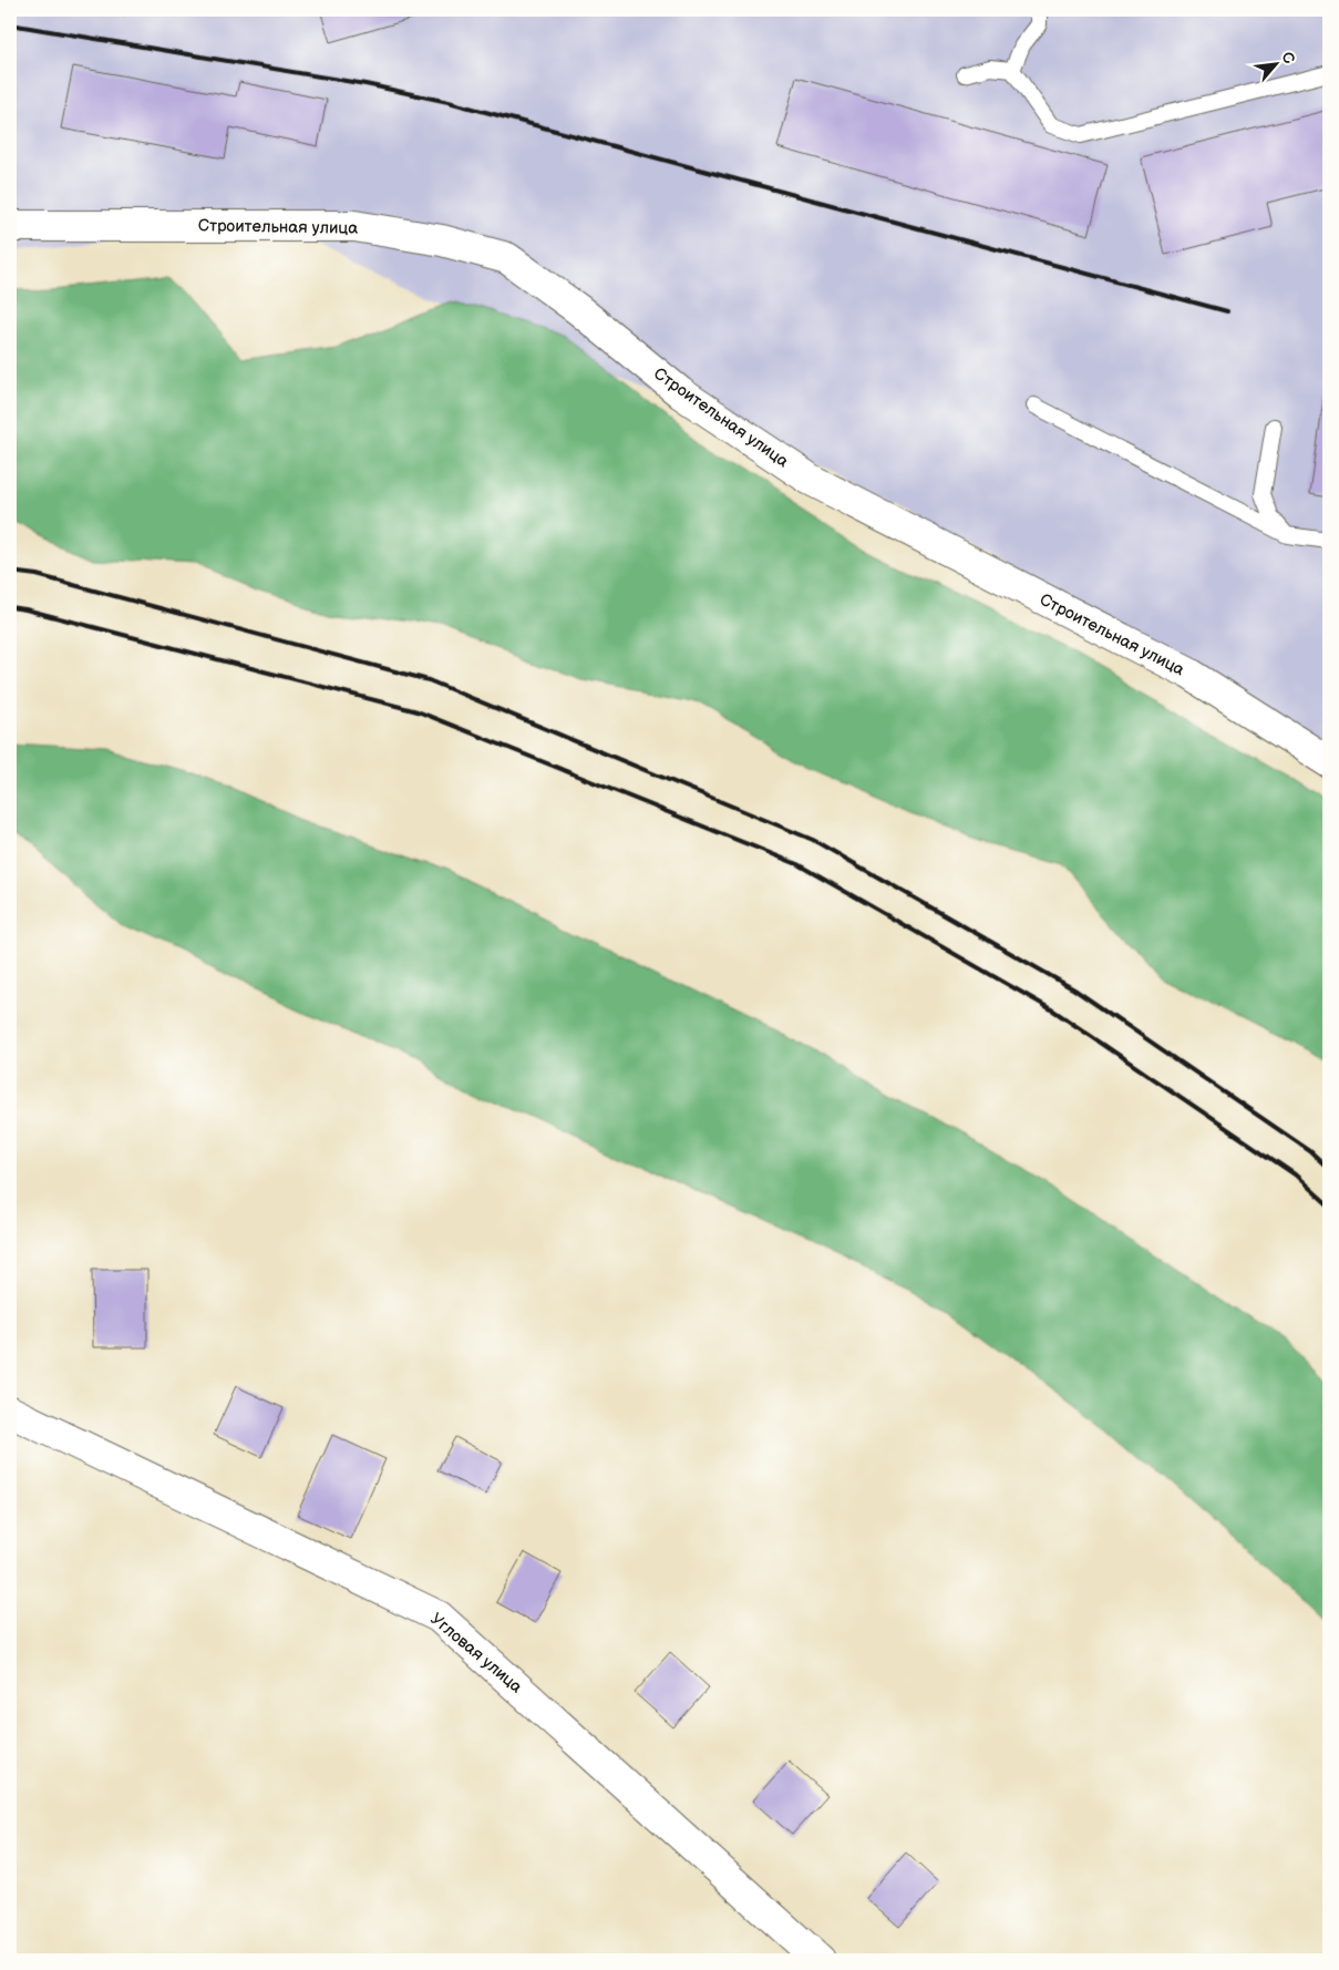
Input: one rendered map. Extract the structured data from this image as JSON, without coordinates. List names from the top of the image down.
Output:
{
  "streets": {
    "street": ["Строительная улица", "Угловая улица"]
  },
  "north": "top right"
}
